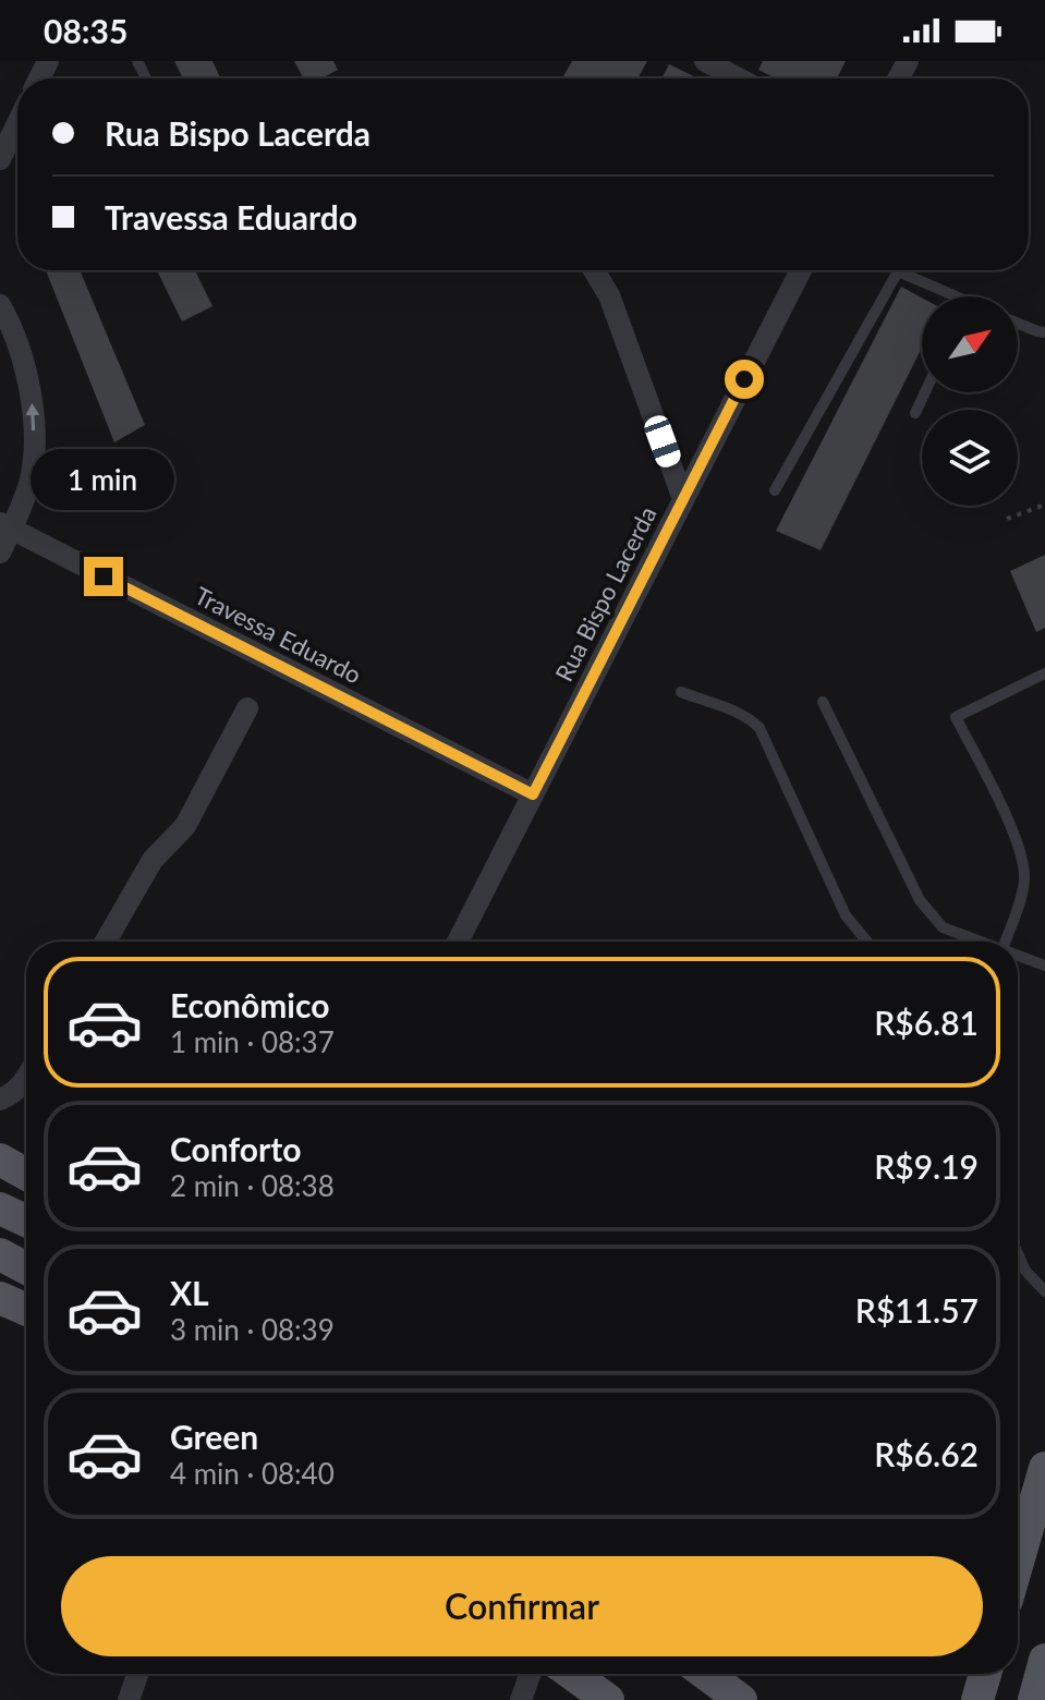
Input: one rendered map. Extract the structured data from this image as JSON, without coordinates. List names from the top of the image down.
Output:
{
  "streets": {
    "street": ["Rua Bispo Lacerda", "Travessa Eduardo"]
  },
  "crossings": [
    ["Rua Bispo Lacerda", "Travessa Eduardo"]
  ],
  "north": "top right",
  "page": {
    "status": "08:35",
    "banner": ["Rua Bispo Lacerda", "Travessa Eduardo"],
    "bubble": "1 min",
    "list": [
      {
        "name": "Econômico",
        "note": "1 min · 08:37",
        "value": "R$6.81"
      },
      {
        "name": "Conforto",
        "note": "2 min · 08:38",
        "value": "R$9.19"
      },
      {
        "name": "XL",
        "note": "3 min · 08:39",
        "value": "R$11.57"
      },
      {
        "name": "Green",
        "note": "4 min · 08:40",
        "value": "R$6.62"
      }
    ],
    "buttons": "Confirmar"
  }
}
